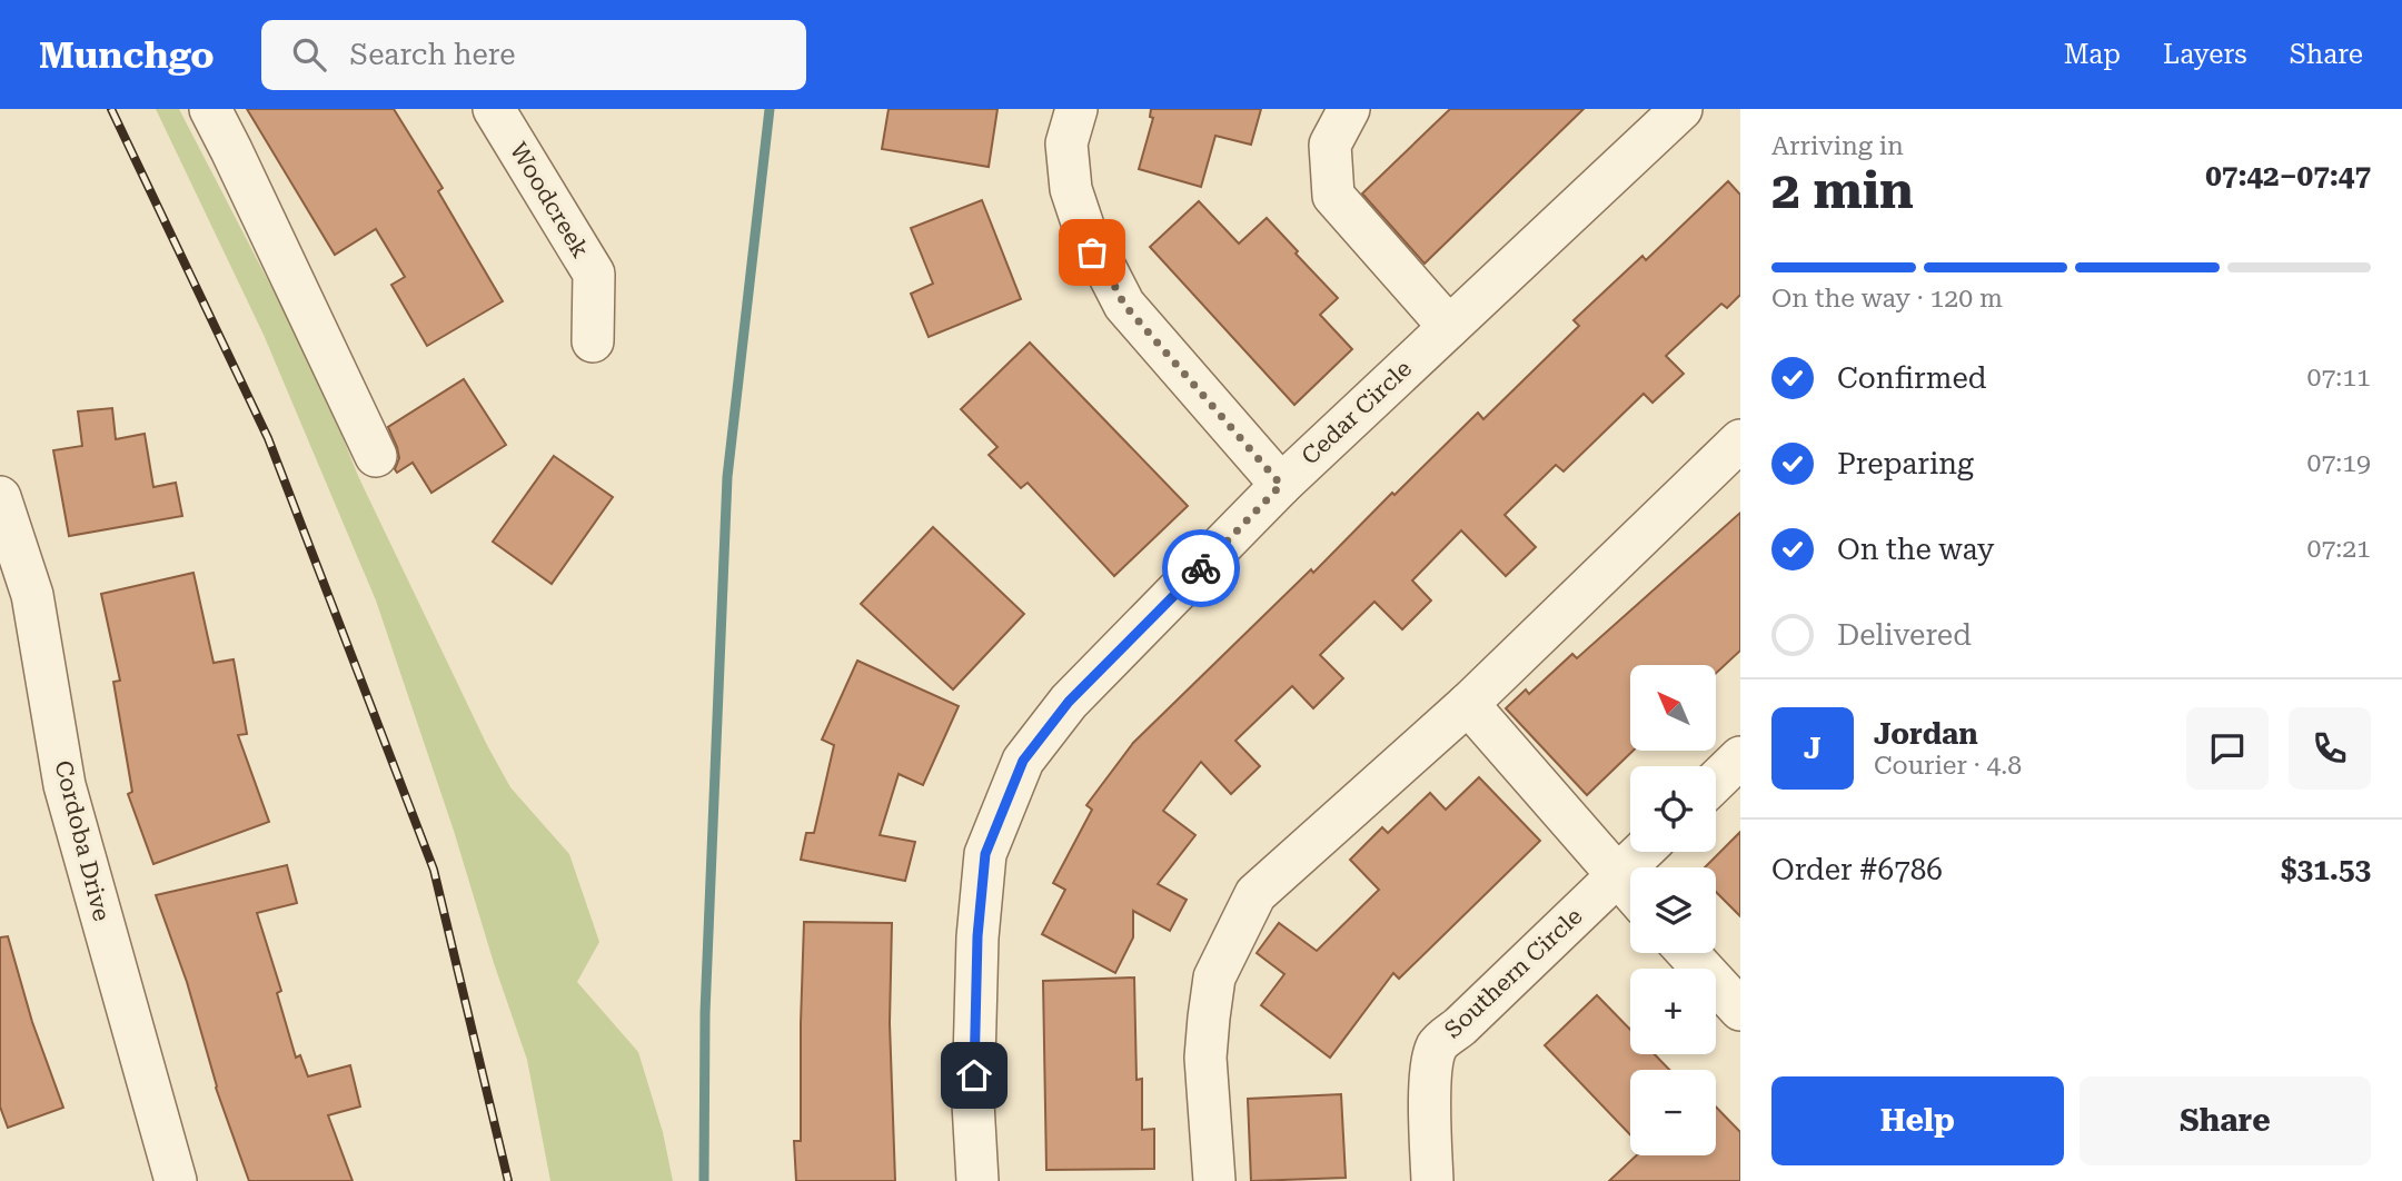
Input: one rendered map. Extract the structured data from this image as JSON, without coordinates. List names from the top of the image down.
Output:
{
  "streets": {
    "street": [
      "Woodcreek",
      "Cedar Circle",
      "Cordoba Drive",
      "Southern Circle"
    ]
  },
  "north": "top left",
  "page": {
    "header": "Munchgo",
    "search": "Search here",
    "nav": ["Map", "Layers", "Share"],
    "heading": ["2 min", "Arriving in", "07:42–07:47"],
    "panel": [
      "Jordan",
      "Courier · 4.8",
      "Order #6786",
      "$31.53"
    ],
    "bar": "On the way · 120 m",
    "list": [
      ["Confirmed", "07:11"],
      ["Preparing", "07:19"],
      ["On the way", "07:21"],
      "Delivered"
    ],
    "map_buttons": ["+", "−"],
    "round": "J",
    "buttons": ["Help", "Share"]
  }
}
